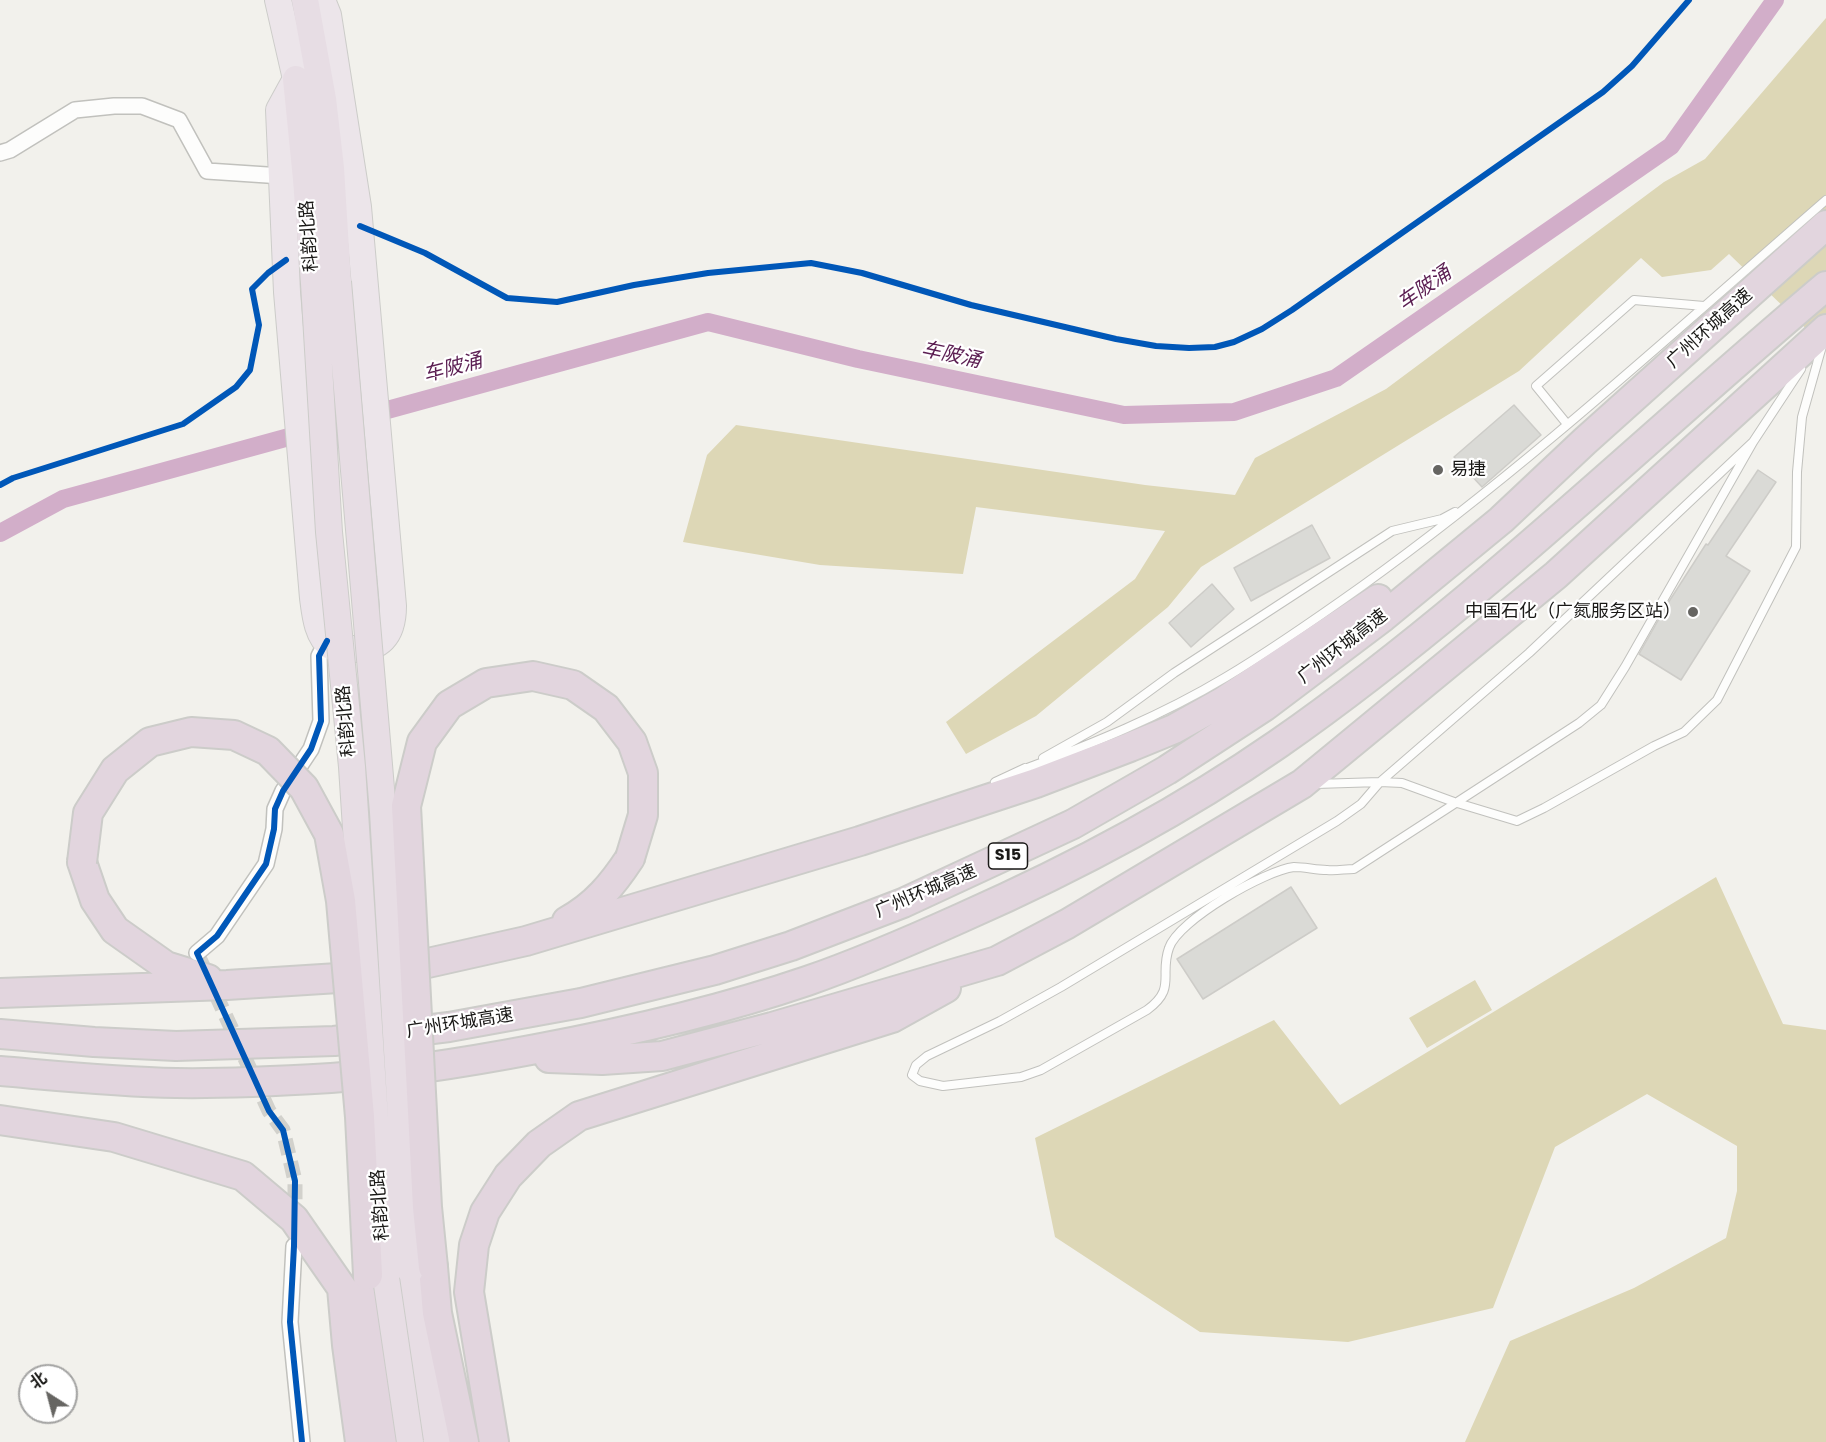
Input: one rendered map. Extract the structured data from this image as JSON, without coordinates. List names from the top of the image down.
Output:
{
  "streets": {
    "highway": ["科韵北路", "广州环城高速", "S15"]
  },
  "water": ["车陂涌"],
  "places": ["易捷", "中国石化（广氮服务区站）"],
  "north": "top left"
}
